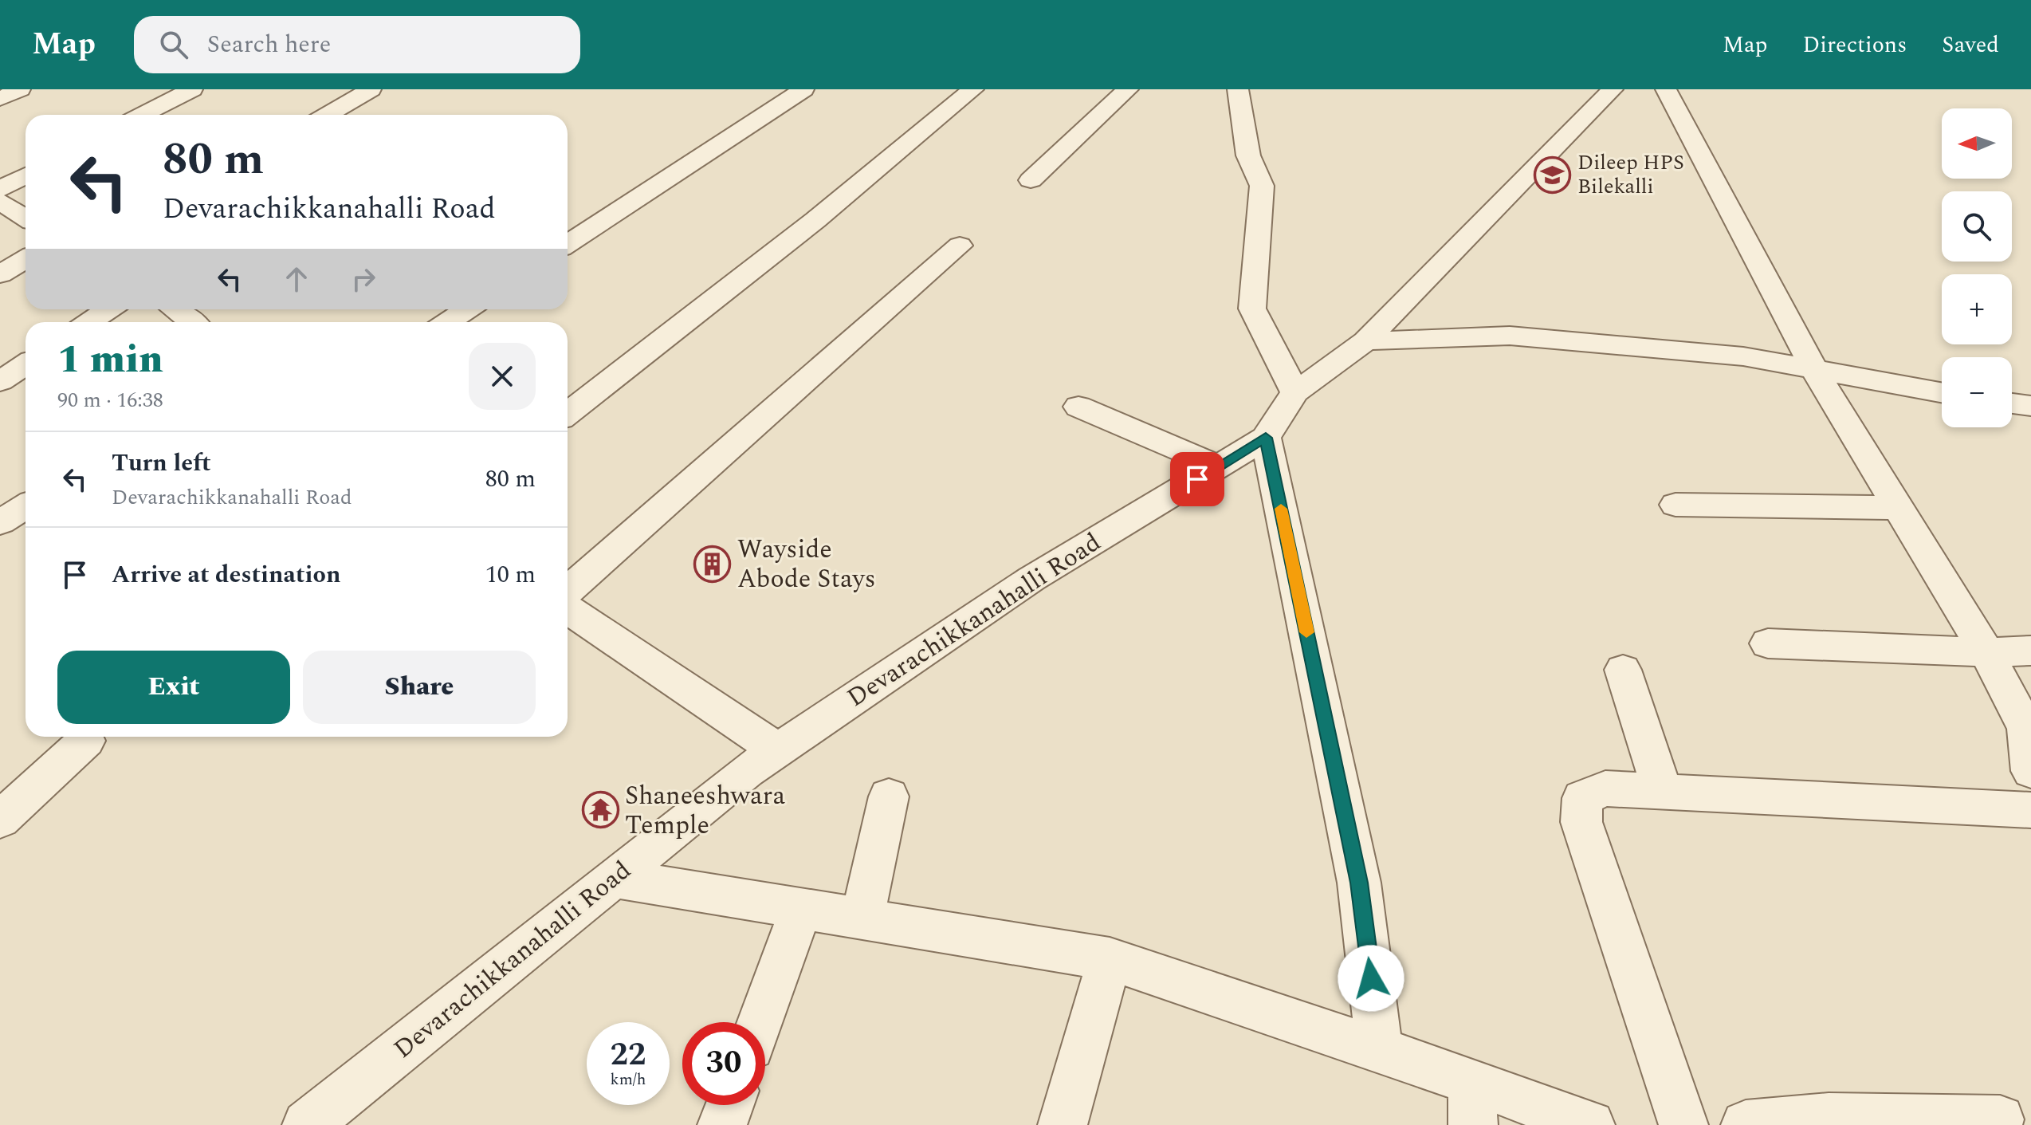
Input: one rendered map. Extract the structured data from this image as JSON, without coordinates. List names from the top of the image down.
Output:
{
  "streets": {
    "street": ["Devarachikkanahalli Road"]
  },
  "places": {
    "school or university": ["Dileep HPS Bilekalli"],
    "building": ["Wayside Abode Stays"],
    "temple": ["Shaneeshwara Temple"]
  },
  "north": "left",
  "page": {
    "header": "Map",
    "search": "Search here",
    "nav": ["Map", "Directions", "Saved"],
    "map_buttons": ["+", "−"],
    "turn": ["80 m", "Devarachikkanahalli Road"],
    "heading": ["1 min", "90 m · 16:38"],
    "list": [
      {
        "name": "Turn left",
        "note": "Devarachikkanahalli Road",
        "value": "80 m"
      },
      {
        "name": "Arrive at destination",
        "value": "10 m"
      }
    ],
    "buttons": ["Exit", "Share"],
    "speed": "22 km/h",
    "limit": "30"
  }
}
